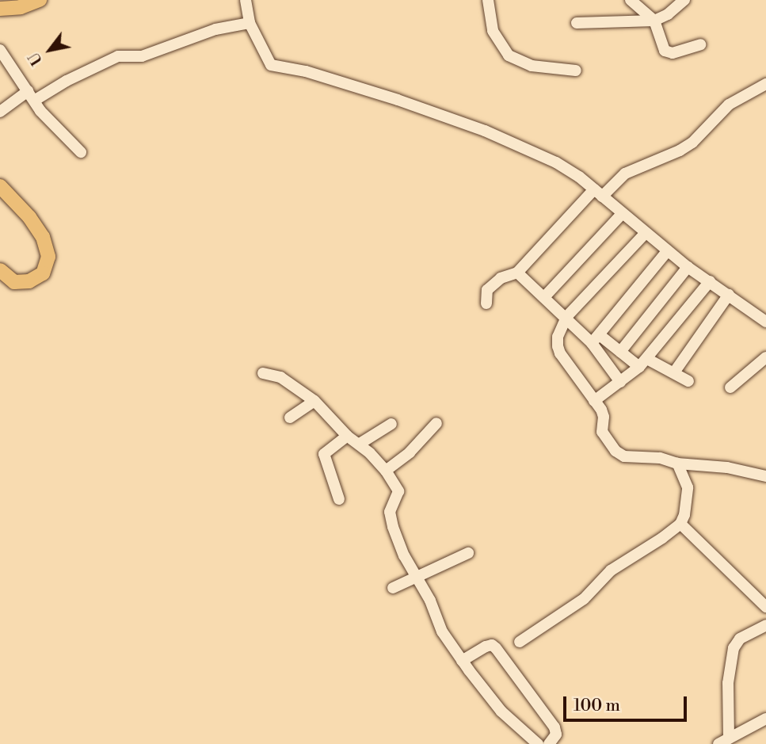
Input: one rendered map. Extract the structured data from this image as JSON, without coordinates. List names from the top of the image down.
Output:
{
  "scale_bar": "100 m",
  "north": "bottom left"
}
